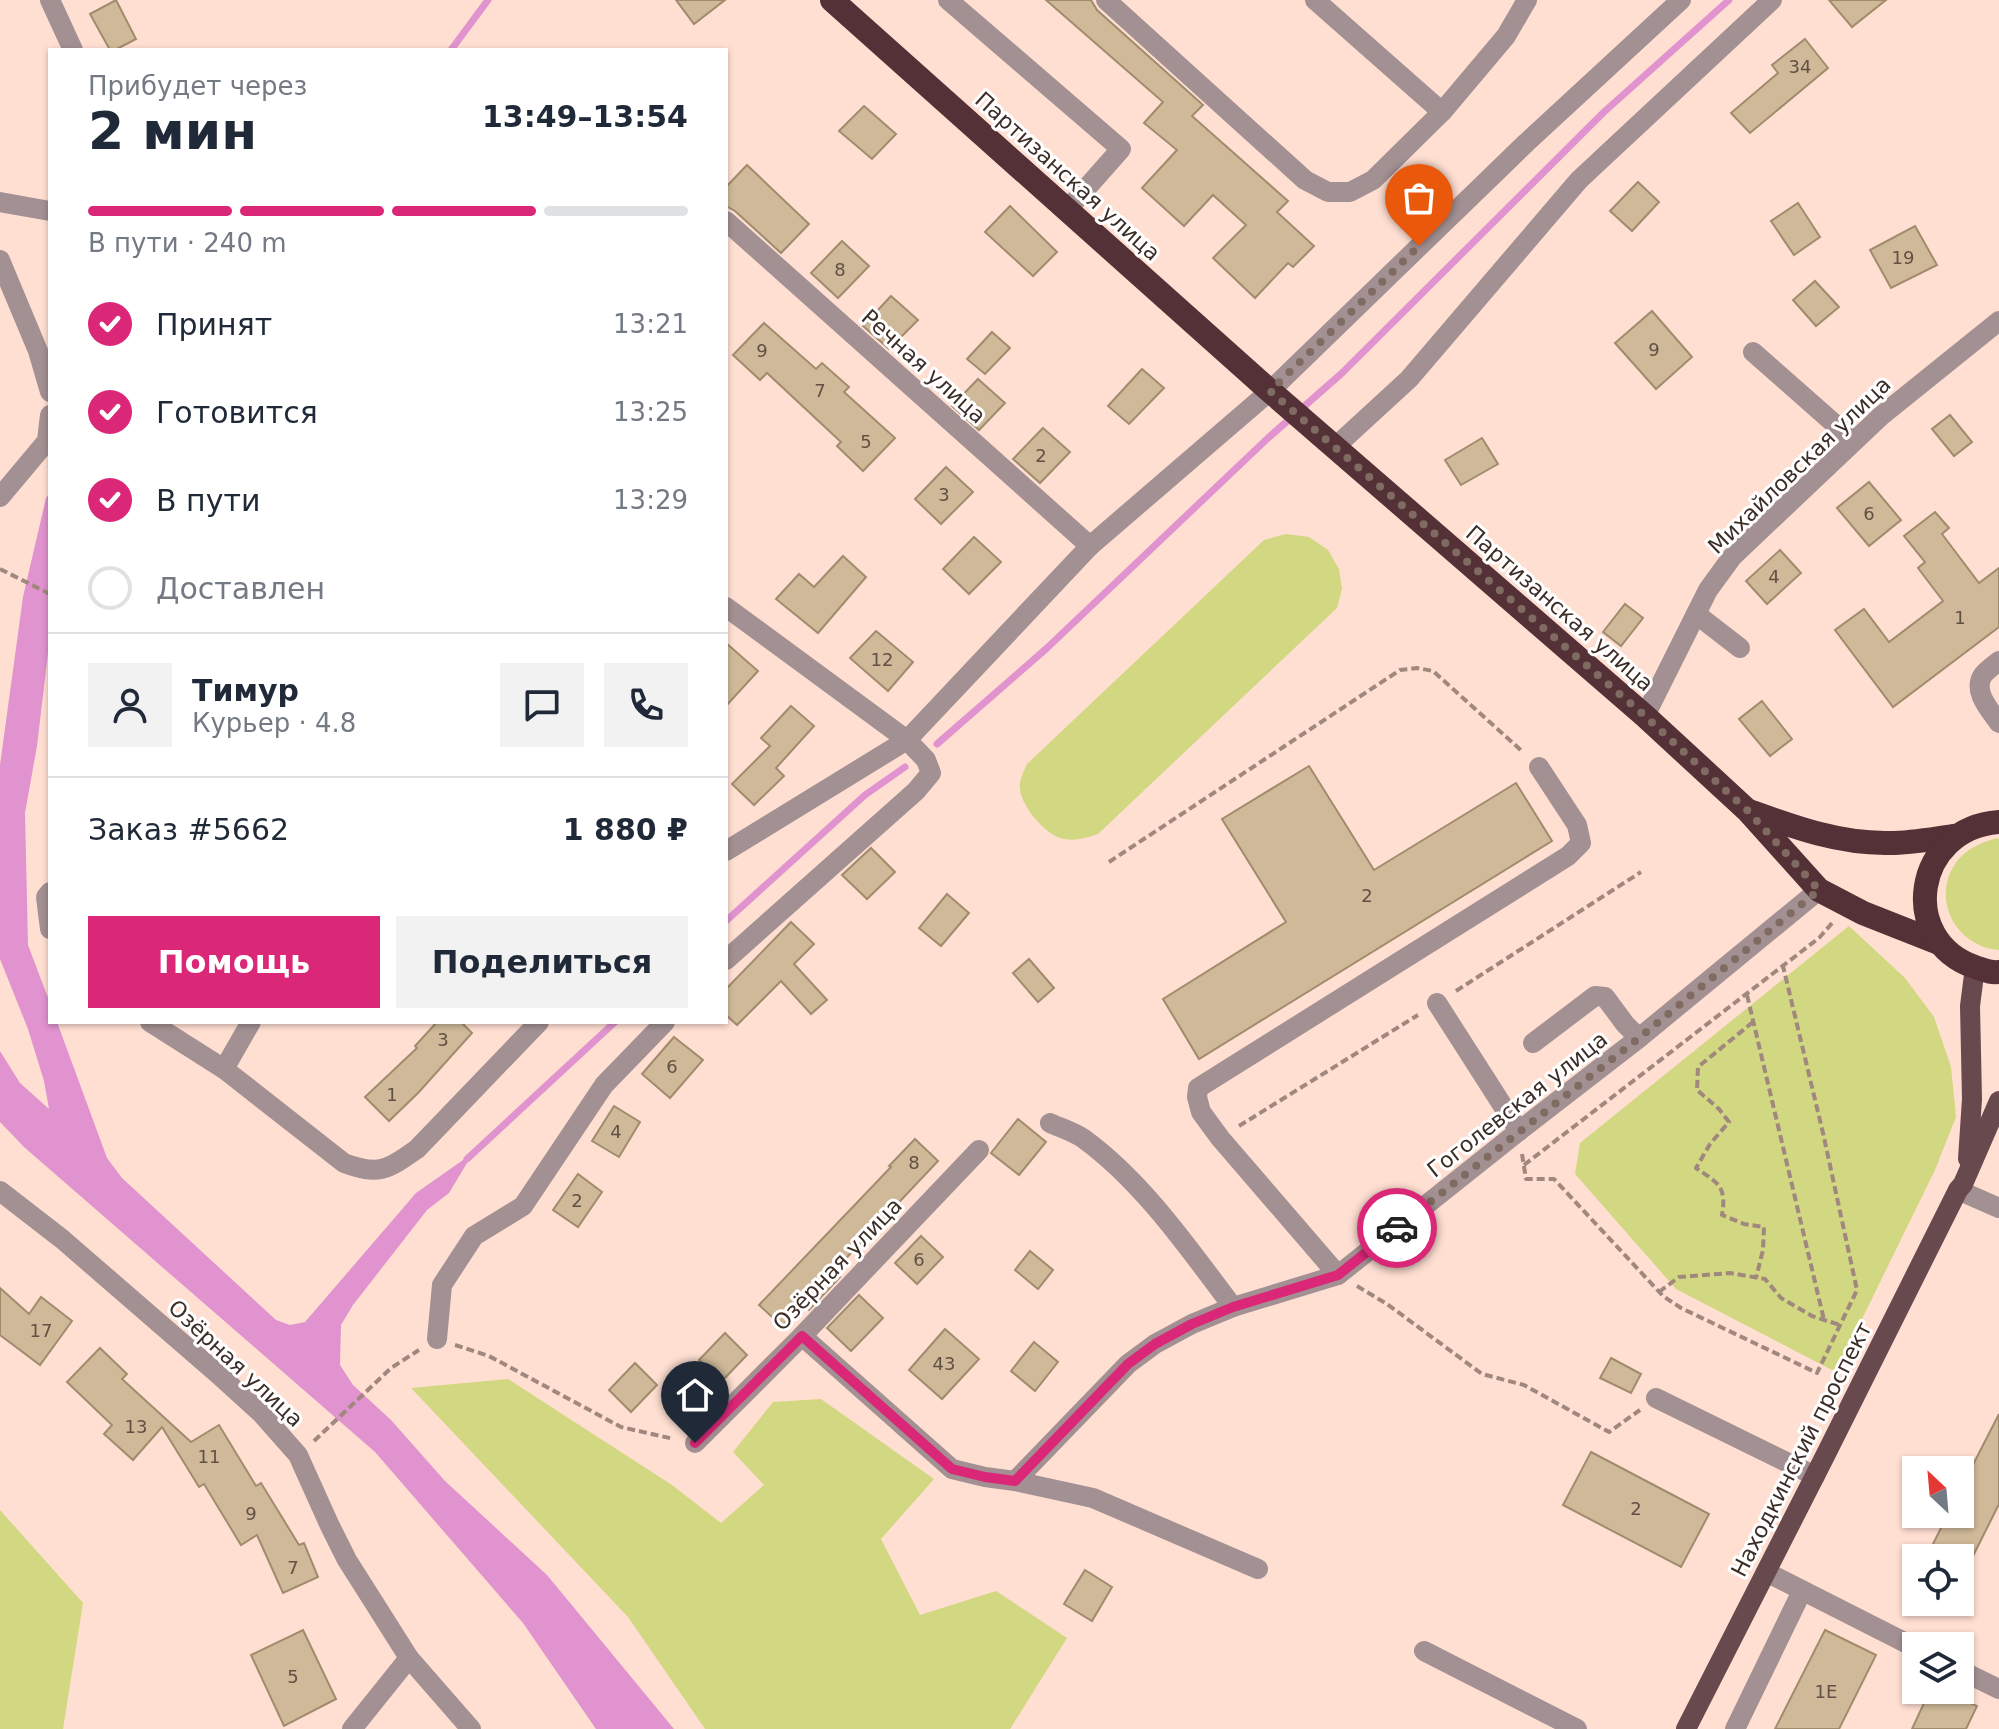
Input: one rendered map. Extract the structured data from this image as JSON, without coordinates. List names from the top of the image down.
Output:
{
  "streets": {
    "highway": ["Партизанская улица"],
    "main road": ["Находкинский проспект"],
    "street": [
      "Речная улица",
      "Михайловская улица",
      "Гоголевская улица",
      "Озёрная улица"
    ]
  },
  "crossings": [
    ["Партизанская улица", "Михайловская улица"],
    ["Партизанская улица", "Гоголевская улица"]
  ],
  "house_numbers": [
    "34",
    "19",
    "8",
    "9",
    "9",
    "7",
    "5",
    "2",
    "3",
    "6",
    "4",
    "1",
    "12",
    "2",
    "3",
    "6",
    "1",
    "4",
    "8",
    "2",
    "6",
    "17",
    "43",
    "13",
    "11",
    "2",
    "9",
    "7",
    "5",
    "1Е"
  ],
  "north": "top left",
  "page": {
    "heading": ["2 мин", "Прибудет через", "13:49–13:54"],
    "panel": [
      "Тимур",
      "Курьер · 4.8",
      "Заказ #5662",
      "1 880 ₽"
    ],
    "bar": "В пути · 240 m",
    "list": [
      ["Принят", "13:21"],
      ["Готовится", "13:25"],
      ["В пути", "13:29"],
      "Доставлен"
    ],
    "buttons": ["Помощь", "Поделиться"]
  }
}
